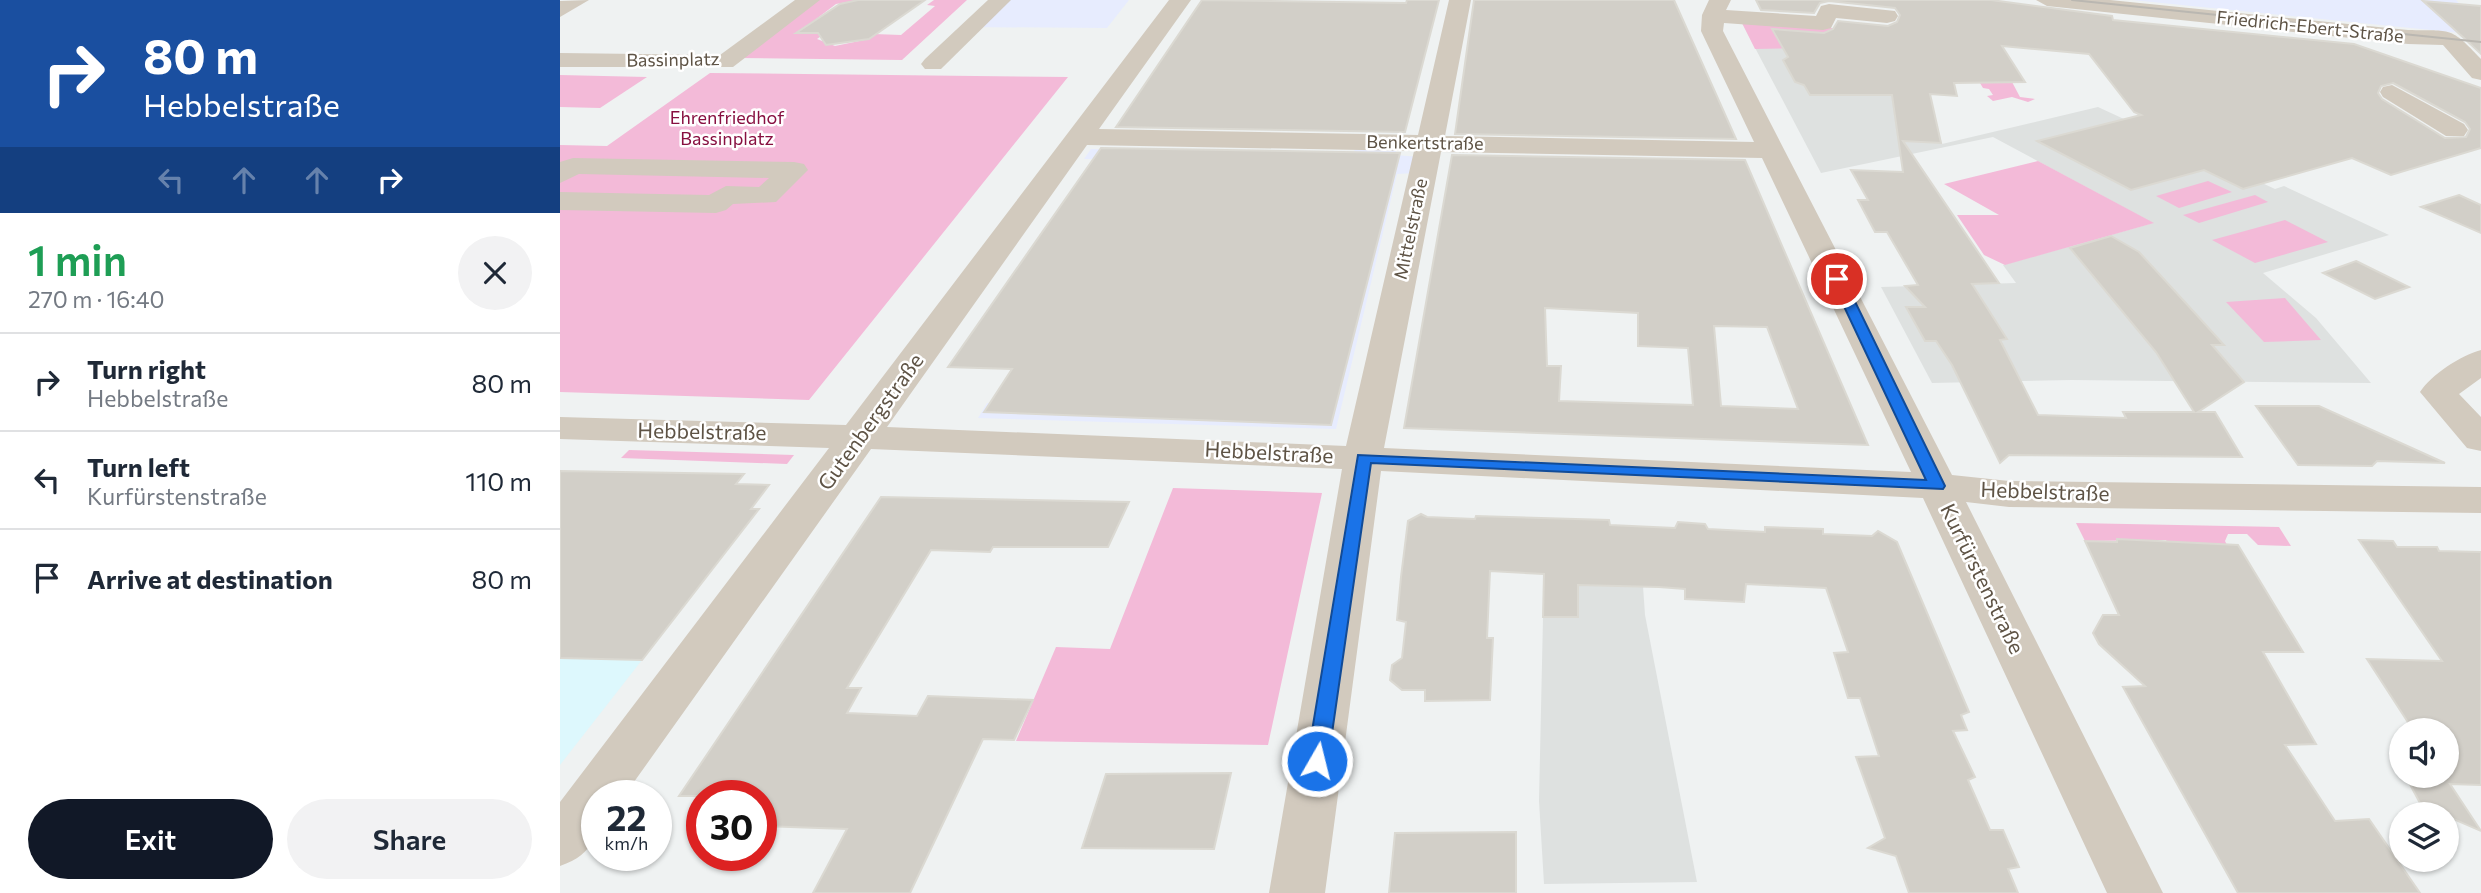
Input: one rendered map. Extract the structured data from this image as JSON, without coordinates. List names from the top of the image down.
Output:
{
  "streets": {
    "street": [
      "Friedrich-Ebert-Straße",
      "Bassinplatz",
      "Benkertstraße",
      "Mittelstraße",
      "Gutenbergstraße",
      "Hebbelstraße",
      "Kurfürstenstraße"
    ]
  },
  "crossings": [
    ["Benkertstraße", "Mittelstraße"],
    ["Benkertstraße", "Gutenbergstraße"],
    ["Benkertstraße", "Kurfürstenstraße"],
    ["Mittelstraße", "Hebbelstraße"],
    ["Gutenbergstraße", "Hebbelstraße"],
    ["Hebbelstraße", "Kurfürstenstraße"]
  ],
  "parks": ["Ehrenfriedhof Bassinplatz"],
  "page": {
    "turn": ["80 m", "Hebbelstraße"],
    "heading": ["1 min", "270 m · 16:40"],
    "list": [
      {
        "name": "Turn right",
        "note": "Hebbelstraße",
        "value": "80 m"
      },
      {
        "name": "Turn left",
        "note": "Kurfürstenstraße",
        "value": "110 m"
      },
      {
        "name": "Arrive at destination",
        "value": "80 m"
      }
    ],
    "speed": "22 km/h",
    "limit": "30",
    "buttons": ["Exit", "Share"]
  }
}
